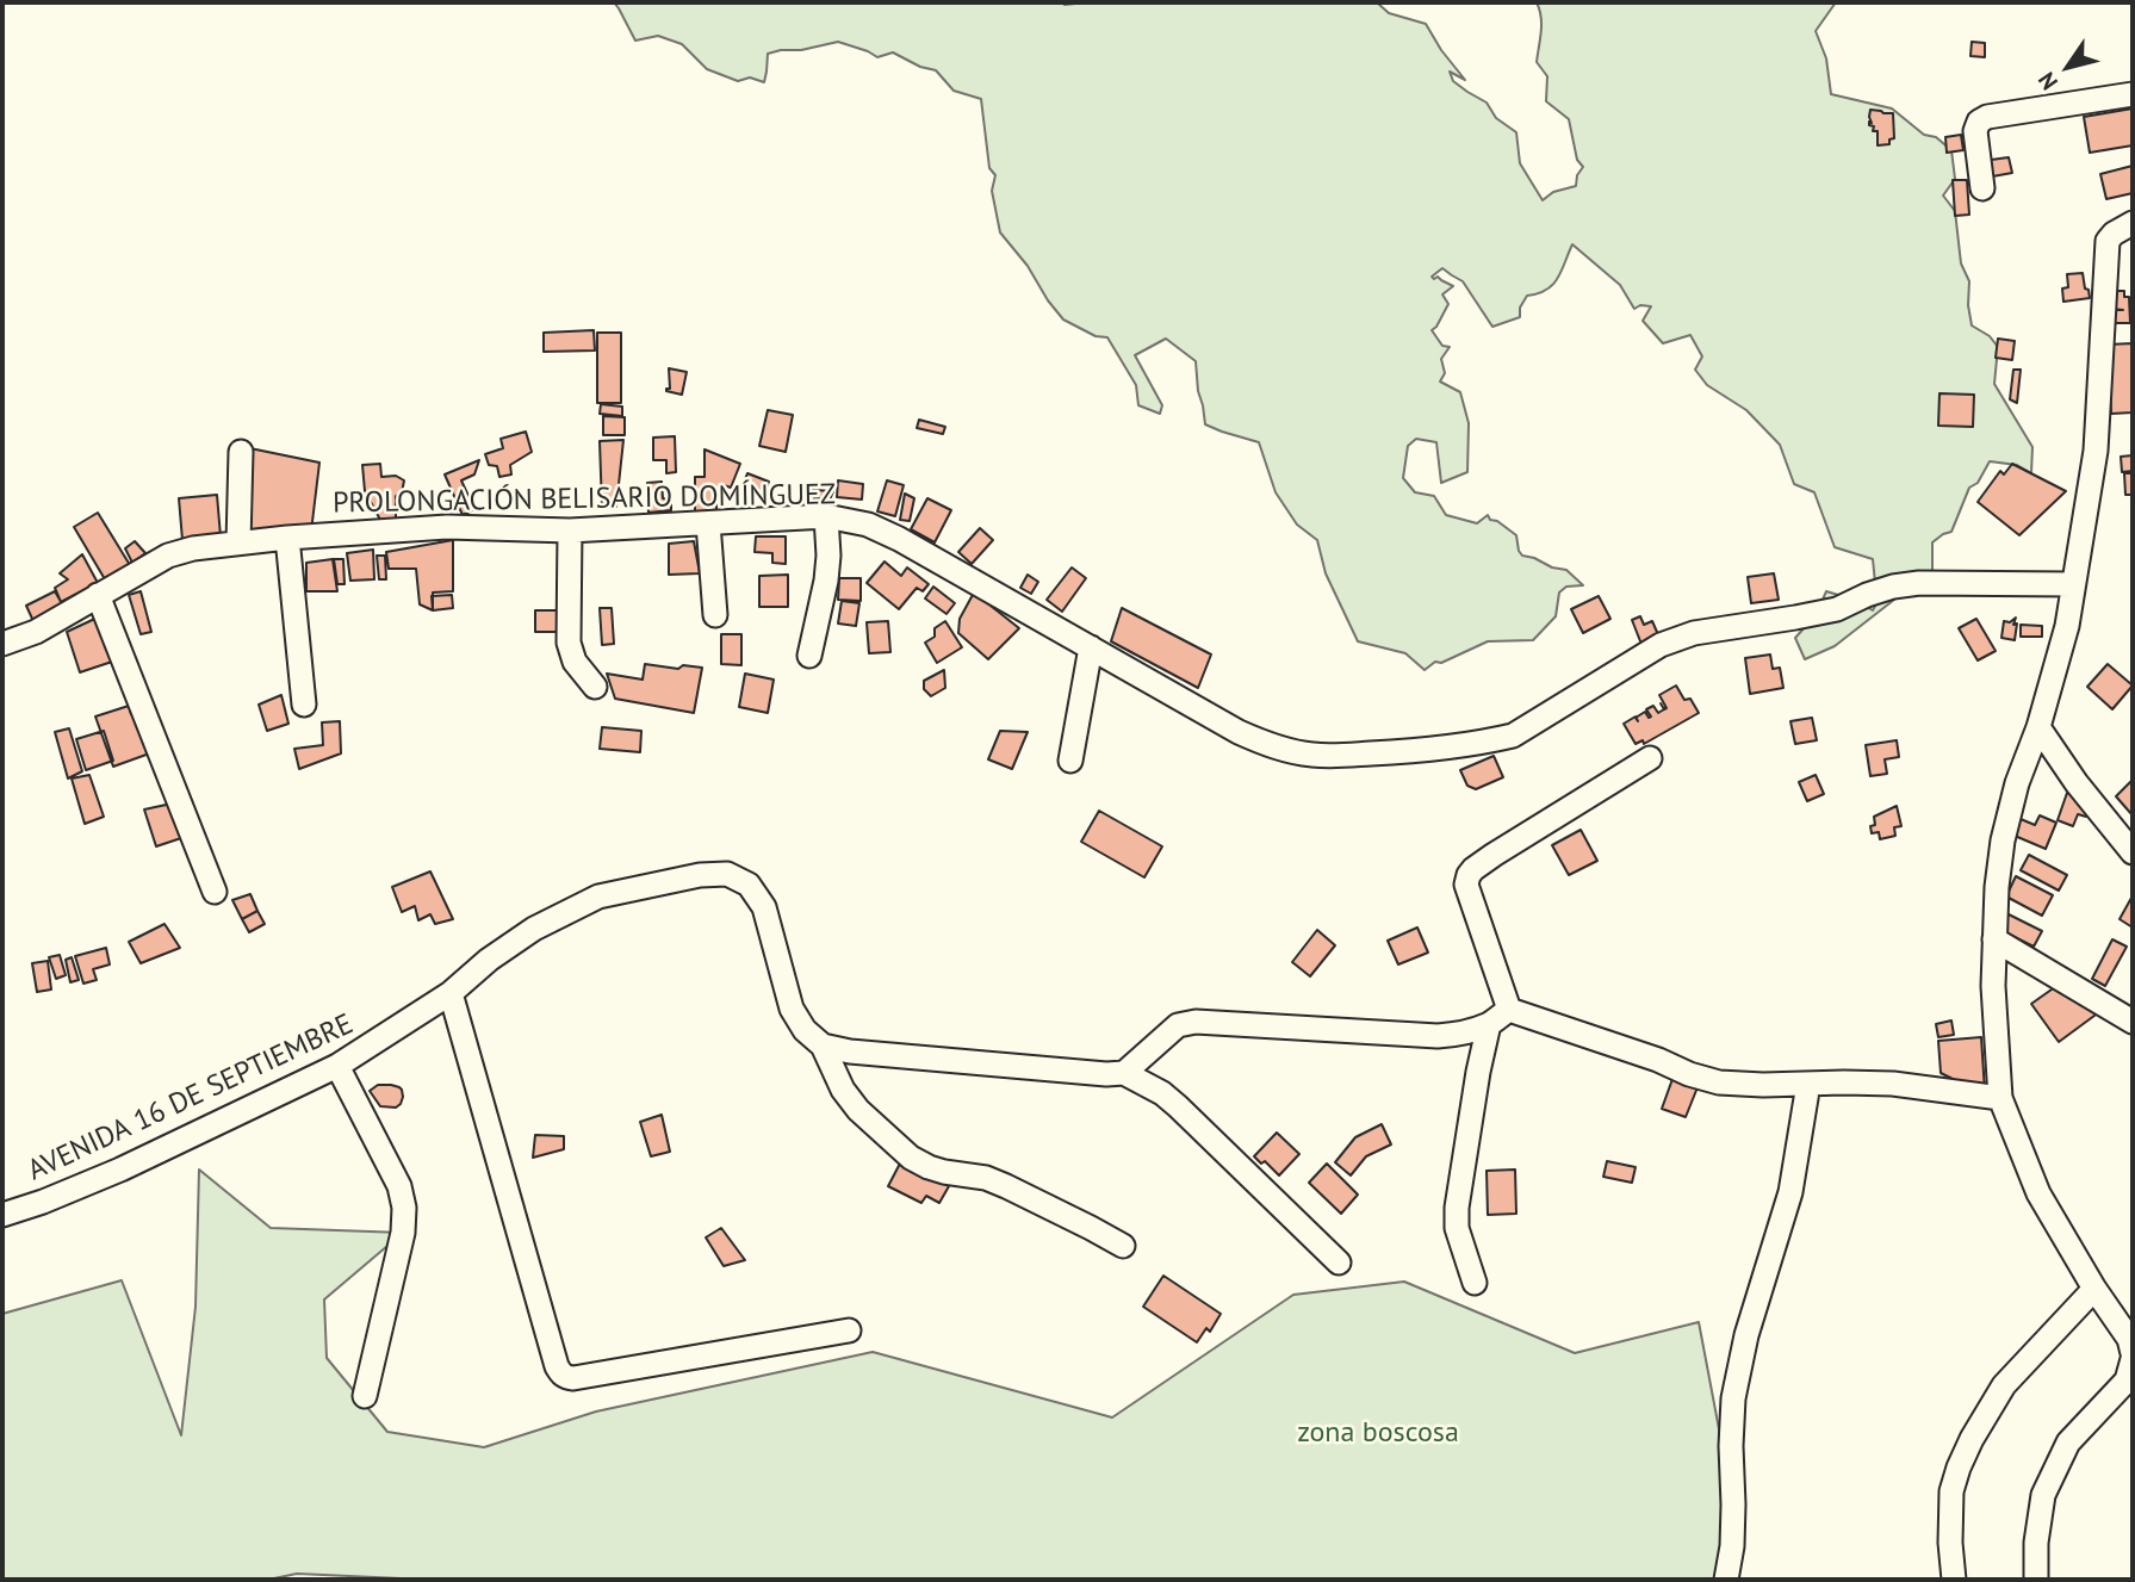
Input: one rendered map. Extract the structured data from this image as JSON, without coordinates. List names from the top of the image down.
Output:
{
  "streets": {
    "street": ["PROLONGACIÓN BELISARIO DOMÍNGUEZ", "AVENIDA 16 DE SEPTIEMBRE"]
  },
  "parks": ["zona boscosa"],
  "north": "bottom left"
}
